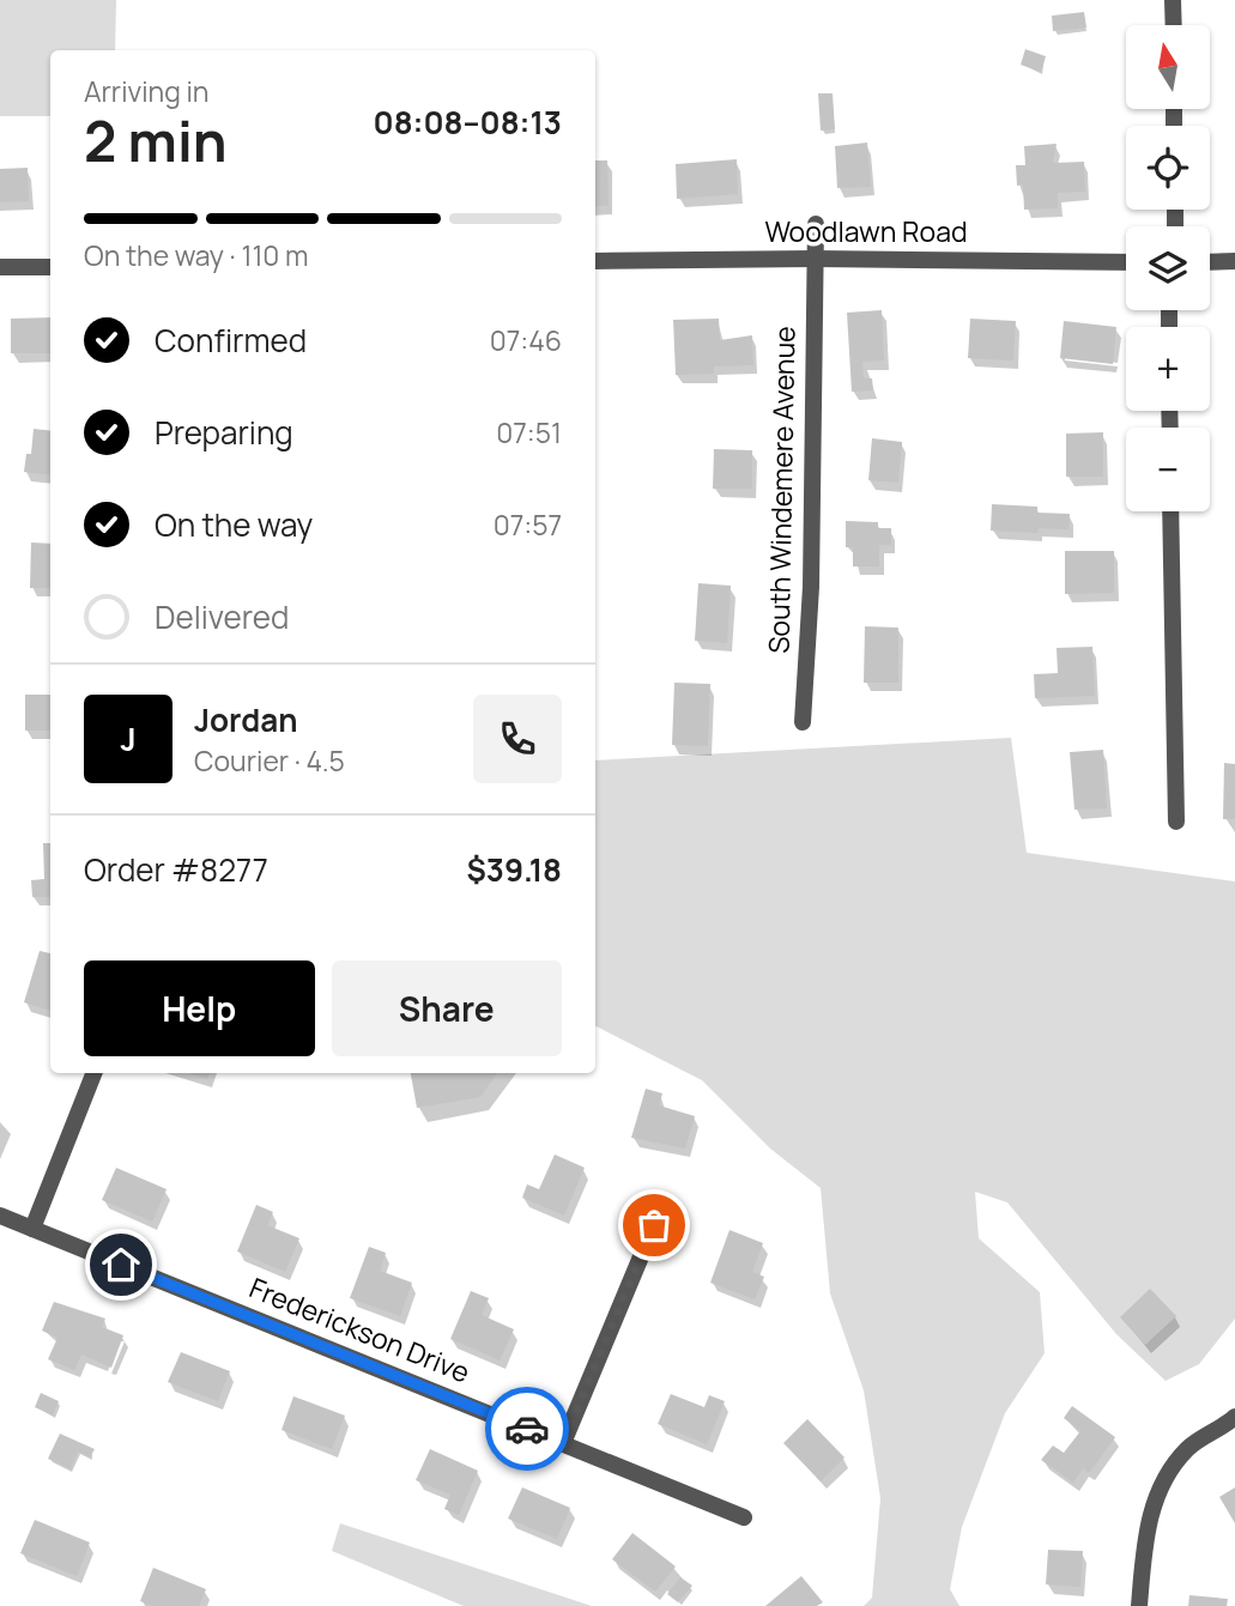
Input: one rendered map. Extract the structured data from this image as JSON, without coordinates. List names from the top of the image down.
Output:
{
  "streets": {
    "street": ["Woodlawn Road", "South Windemere Avenue", "Frederickson Drive"]
  },
  "crossings": [
    ["Woodlawn Road", "South Windemere Avenue"]
  ],
  "north": "top",
  "page": {
    "map_buttons": ["+", "−"],
    "heading": ["2 min", "Arriving in", "08:08–08:13"],
    "panel": [
      "Jordan",
      "Courier · 4.5",
      "Order #8277",
      "$39.18"
    ],
    "bar": "On the way · 110 m",
    "list": [
      ["Confirmed", "07:46"],
      ["Preparing", "07:51"],
      ["On the way", "07:57"],
      "Delivered"
    ],
    "round": "J",
    "buttons": ["Help", "Share"]
  }
}
